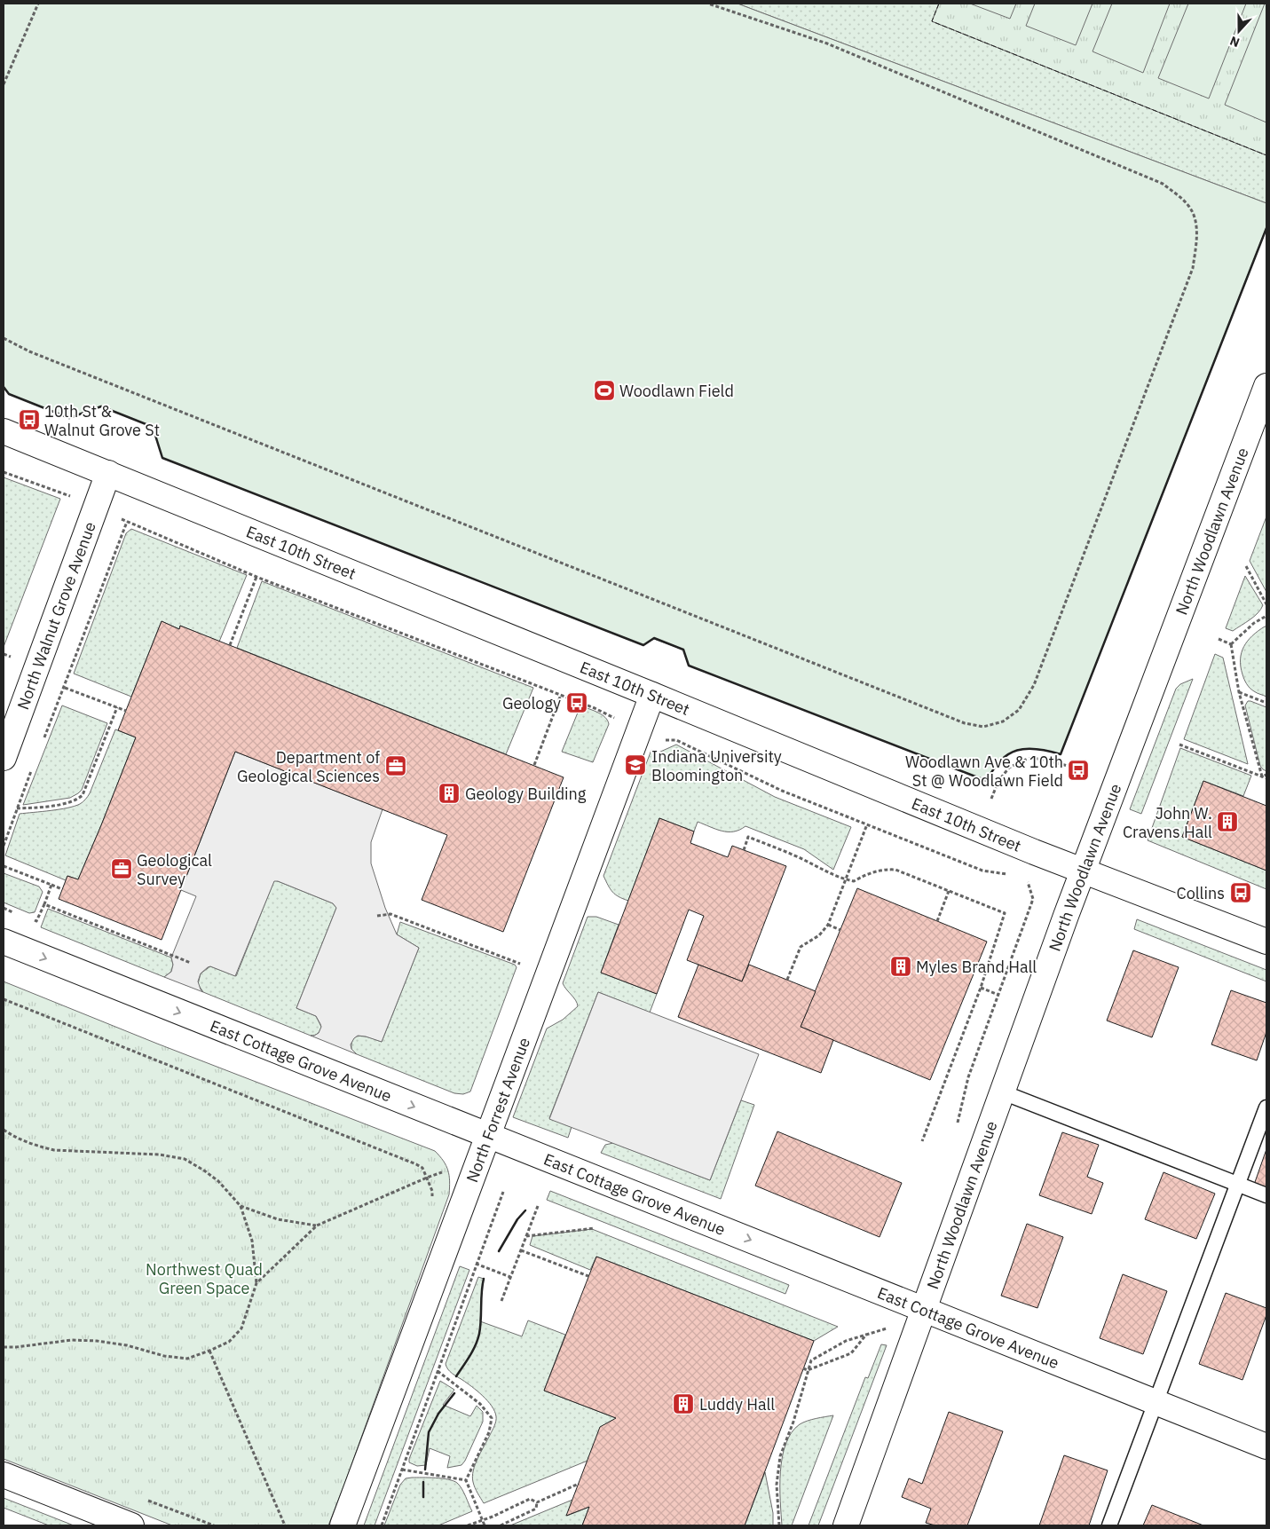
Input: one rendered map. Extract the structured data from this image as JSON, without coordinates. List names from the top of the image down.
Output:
{
  "streets": {
    "street": [
      "North Woodlawn Avenue",
      "East 10th Street",
      "North Walnut Grove Avenue",
      "East Cottage Grove Avenue",
      "North Forrest Avenue"
    ]
  },
  "crossings": [
    ["North Woodlawn Avenue", "East 10th Street"],
    ["North Woodlawn Avenue", "East Cottage Grove Avenue"],
    ["East 10th Street", "North Walnut Grove Avenue"],
    ["East 10th Street", "North Forrest Avenue"],
    ["East Cottage Grove Avenue", "North Forrest Avenue"]
  ],
  "one_way": ["East Cottage Grove Avenue"],
  "parks": ["Northwest Quad Green Space"],
  "places": {
    "sports": ["Woodlawn Field"],
    "bus stop": [
      "10th St & Walnut Grove St",
      "Geology",
      "Woodlawn Ave & 10th St @ Woodlawn Field",
      "Collins"
    ],
    "school or university": ["Indiana University Bloomington"],
    "office": ["Department of Geological Sciences", "Geological Survey"],
    "building": [
      "Geology Building",
      "John W. Cravens Hall",
      "Myles Brand Hall",
      "Luddy Hall"
    ]
  },
  "north": "bottom"
}
